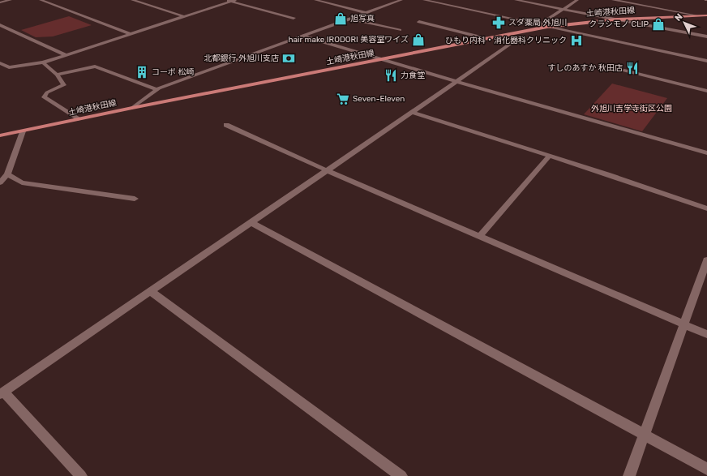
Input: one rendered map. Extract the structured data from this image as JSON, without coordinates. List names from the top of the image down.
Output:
{
  "streets": {
    "main road": ["土崎港秋田線"]
  },
  "parks": ["外旭川吉学寺街区公園"],
  "places": {
    "shop": ["旭写真", "クラシモノ CLIP", "hair make IRODORI 美容室ワイズ"],
    "pharmacy": ["スダ薬局 外旭川"],
    "hospital": ["ひもり内科・消化器科クリニック"],
    "bank": ["北都銀行 外旭川支店"],
    "restaurant": ["すしのあすか 秋田店", "力食堂"],
    "building": ["コーポ 松崎"],
    "supermarket": ["Seven-Eleven"]
  },
  "north": "top left"
}
